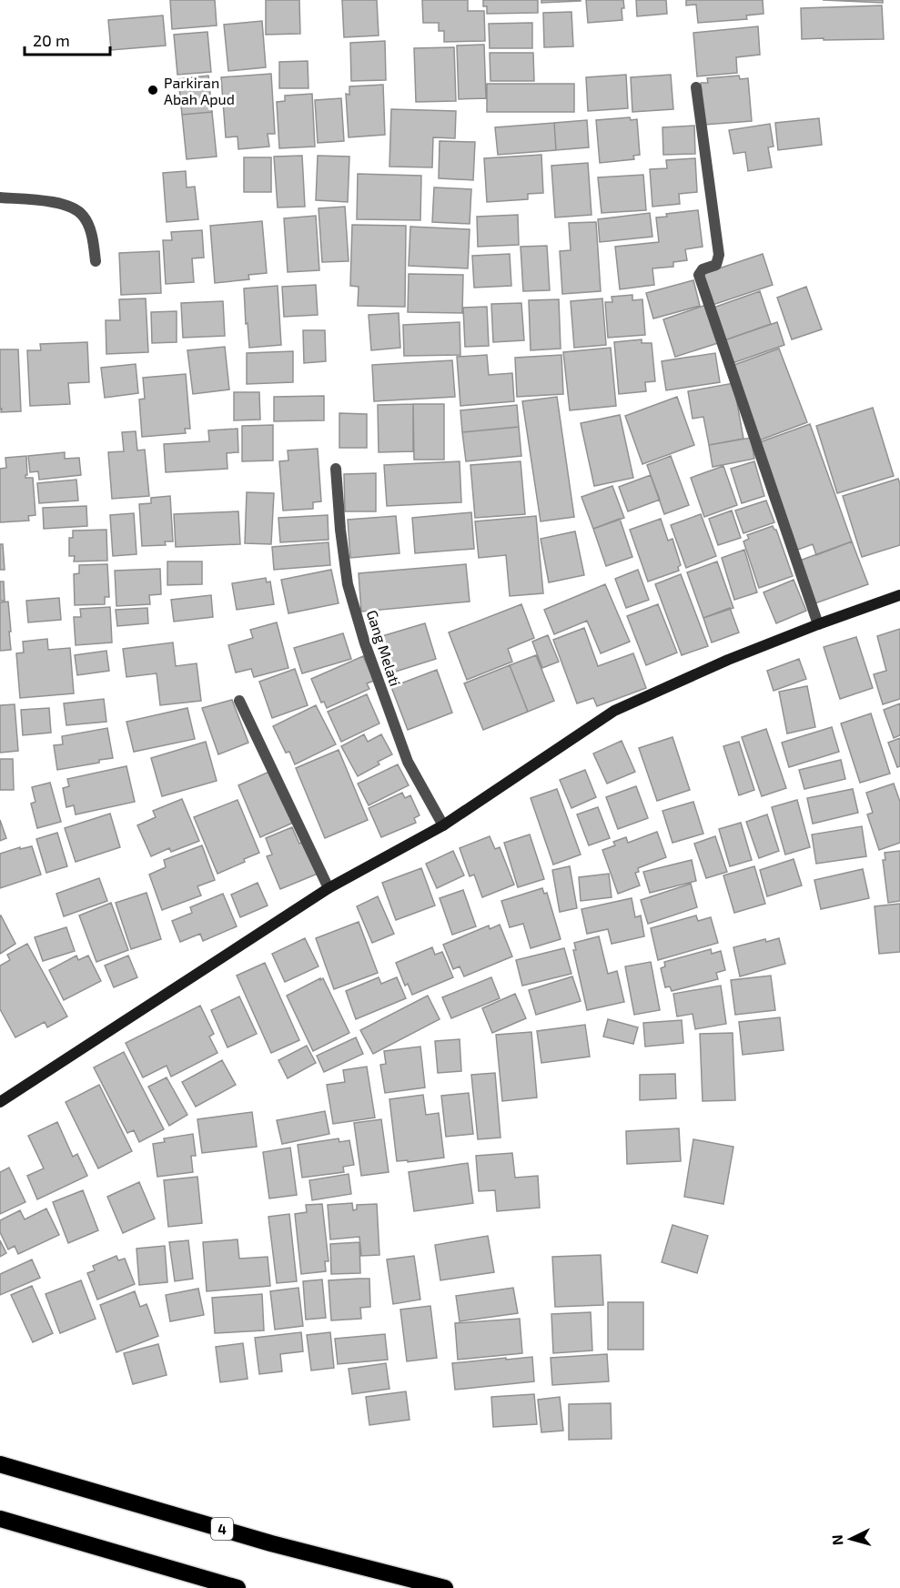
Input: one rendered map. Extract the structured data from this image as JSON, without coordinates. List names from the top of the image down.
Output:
{
  "streets": {
    "highway": ["4"],
    "street": ["Gang Melati"]
  },
  "places": ["Parkiran Abah Apud"],
  "scale_bar": "20 m",
  "north": "left"
}
